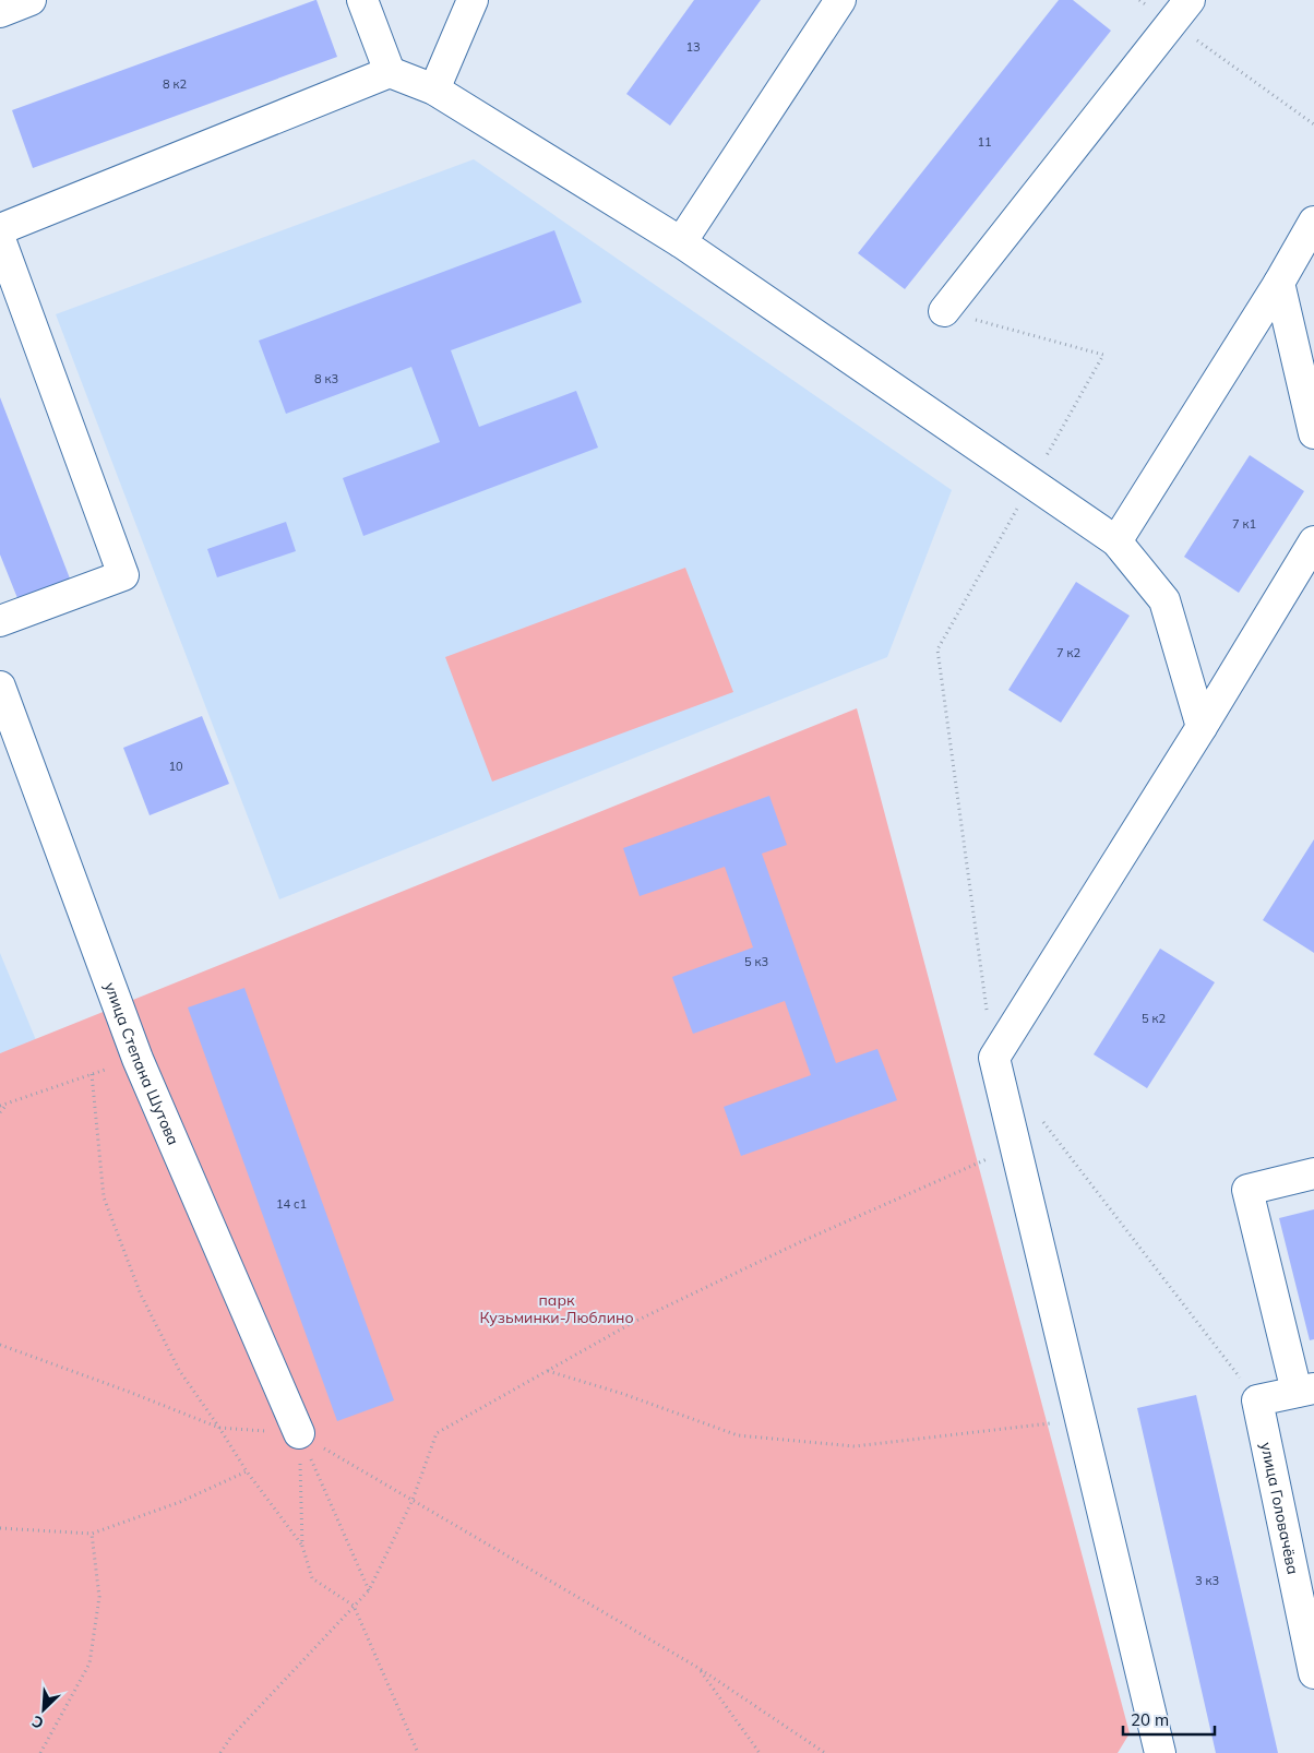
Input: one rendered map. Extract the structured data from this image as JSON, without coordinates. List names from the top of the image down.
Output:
{
  "streets": {
    "street": ["улица Степана Шутова", "улица Головачёва"]
  },
  "parks": ["парк Кузьминки-Люблино"],
  "house_numbers": [
    "13",
    "8 к2",
    "11",
    "8 к3",
    "7 к1",
    "7 к2",
    "10",
    "5 к3",
    "5 к2",
    "14 с1",
    "3 к3"
  ],
  "scale_bar": "20 m",
  "north": "bottom left"
}
